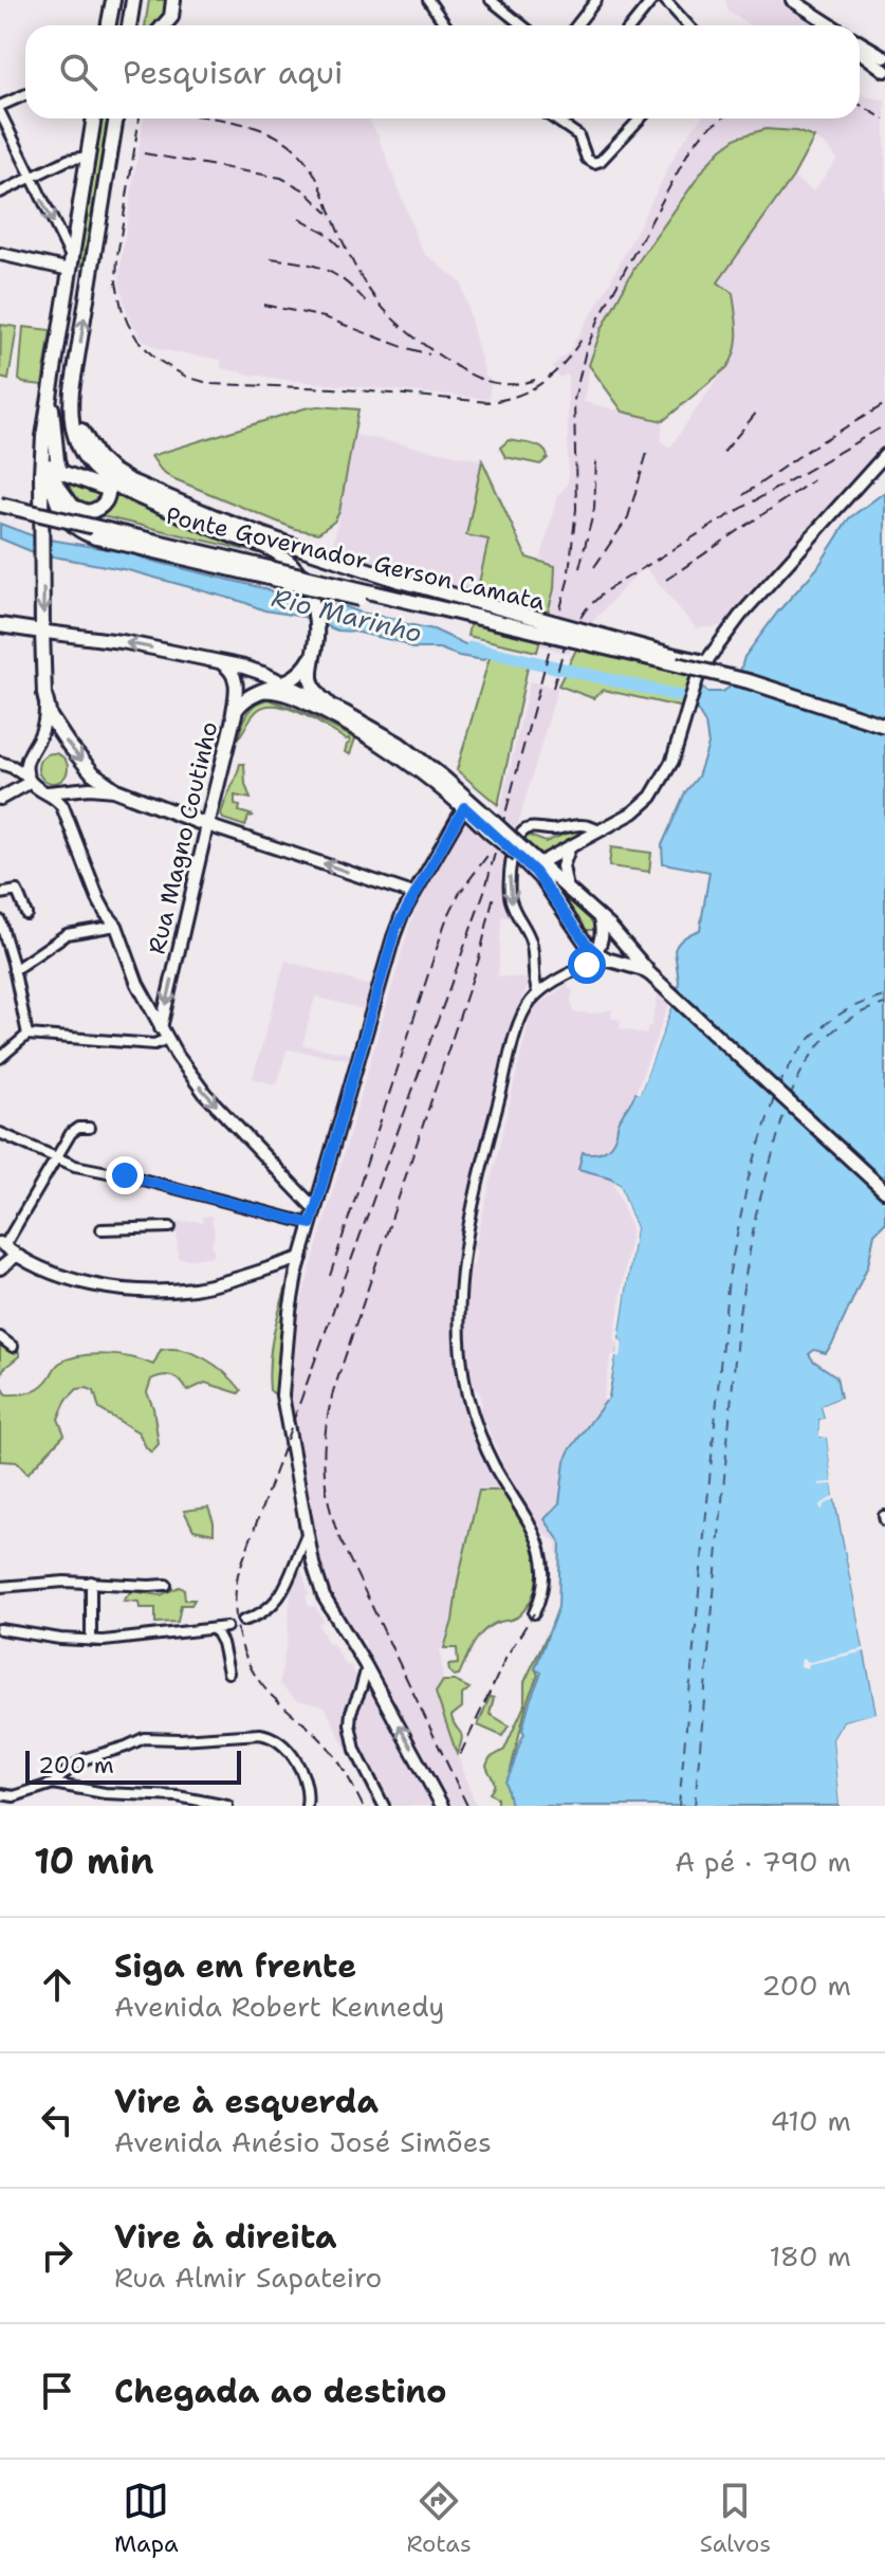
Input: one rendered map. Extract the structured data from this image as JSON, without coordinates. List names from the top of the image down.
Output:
{
  "streets": {
    "main road": ["Ponte Governador Gerson Camata", "Rua Magno Coutinho"]
  },
  "one_way": ["Rua Magno Coutinho"],
  "water": ["Rio Marinho"],
  "scale_bar": "200 m",
  "page": {
    "search": "Pesquisar aqui",
    "scale": "200 m",
    "heading": ["10 min", "A pé · 790 m"],
    "list": [
      ["Siga em frente", "Avenida Robert Kennedy", "200 m"],
      ["Vire à esquerda", "Avenida Anésio José Simões", "410 m"],
      ["Vire à direita", "Rua Almir Sapateiro", "180 m"],
      "Chegada ao destino"
    ],
    "nav": ["Mapa", "Rotas", "Salvos"]
  }
}
